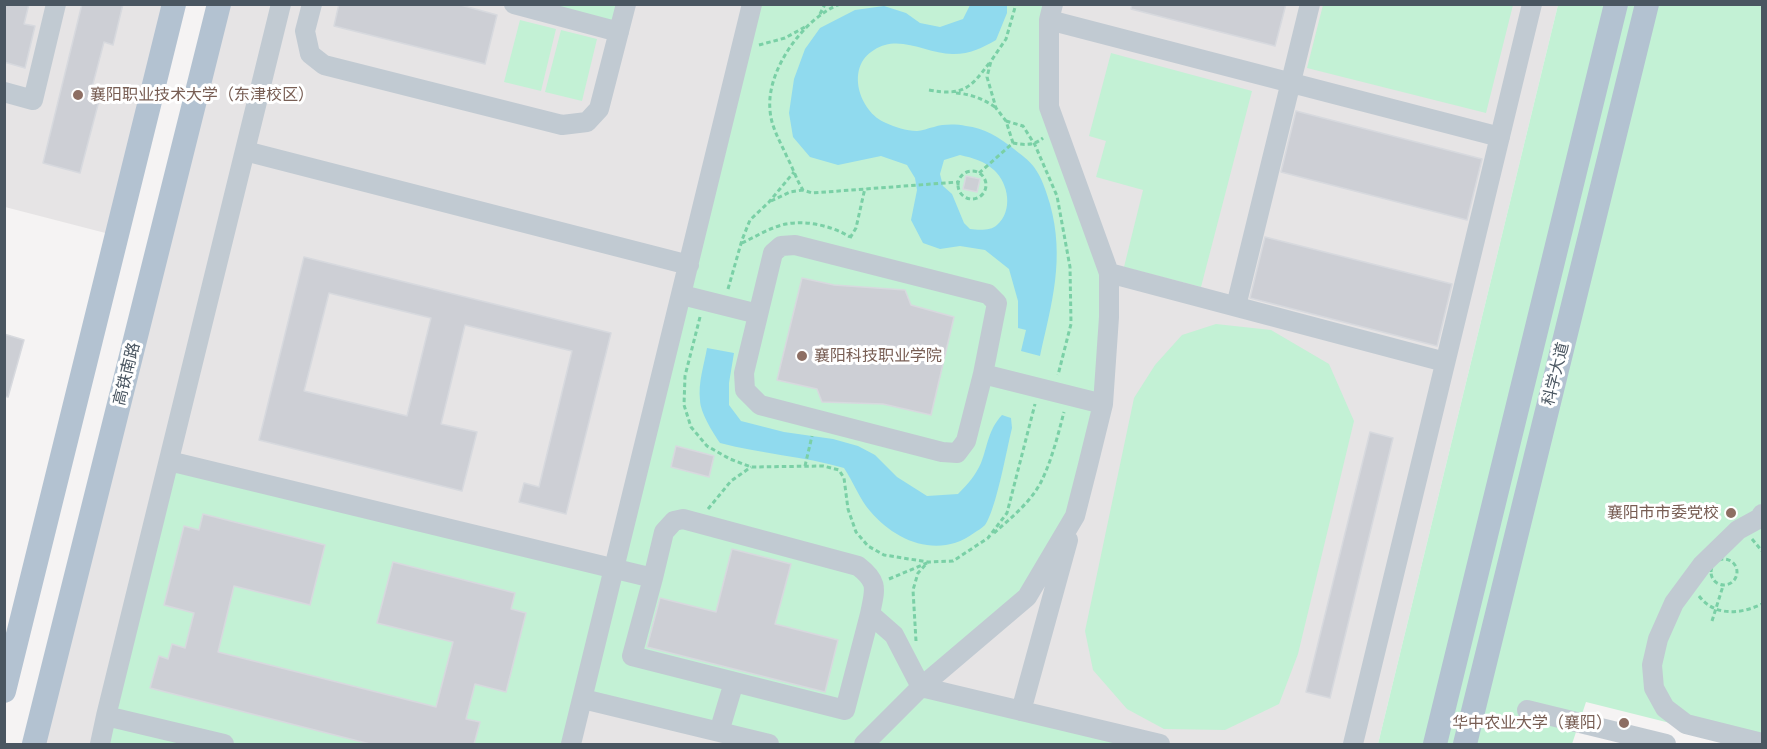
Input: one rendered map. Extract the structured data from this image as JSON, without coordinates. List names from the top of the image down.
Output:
{
  "streets": {
    "main road": ["高铁南路", "科学大道"]
  },
  "places": [
    "襄阳职业技术大学（东津校区）",
    "襄阳科技职业学院",
    "襄阳市市委党校",
    "华中农业大学（襄阳）"
  ]
}
